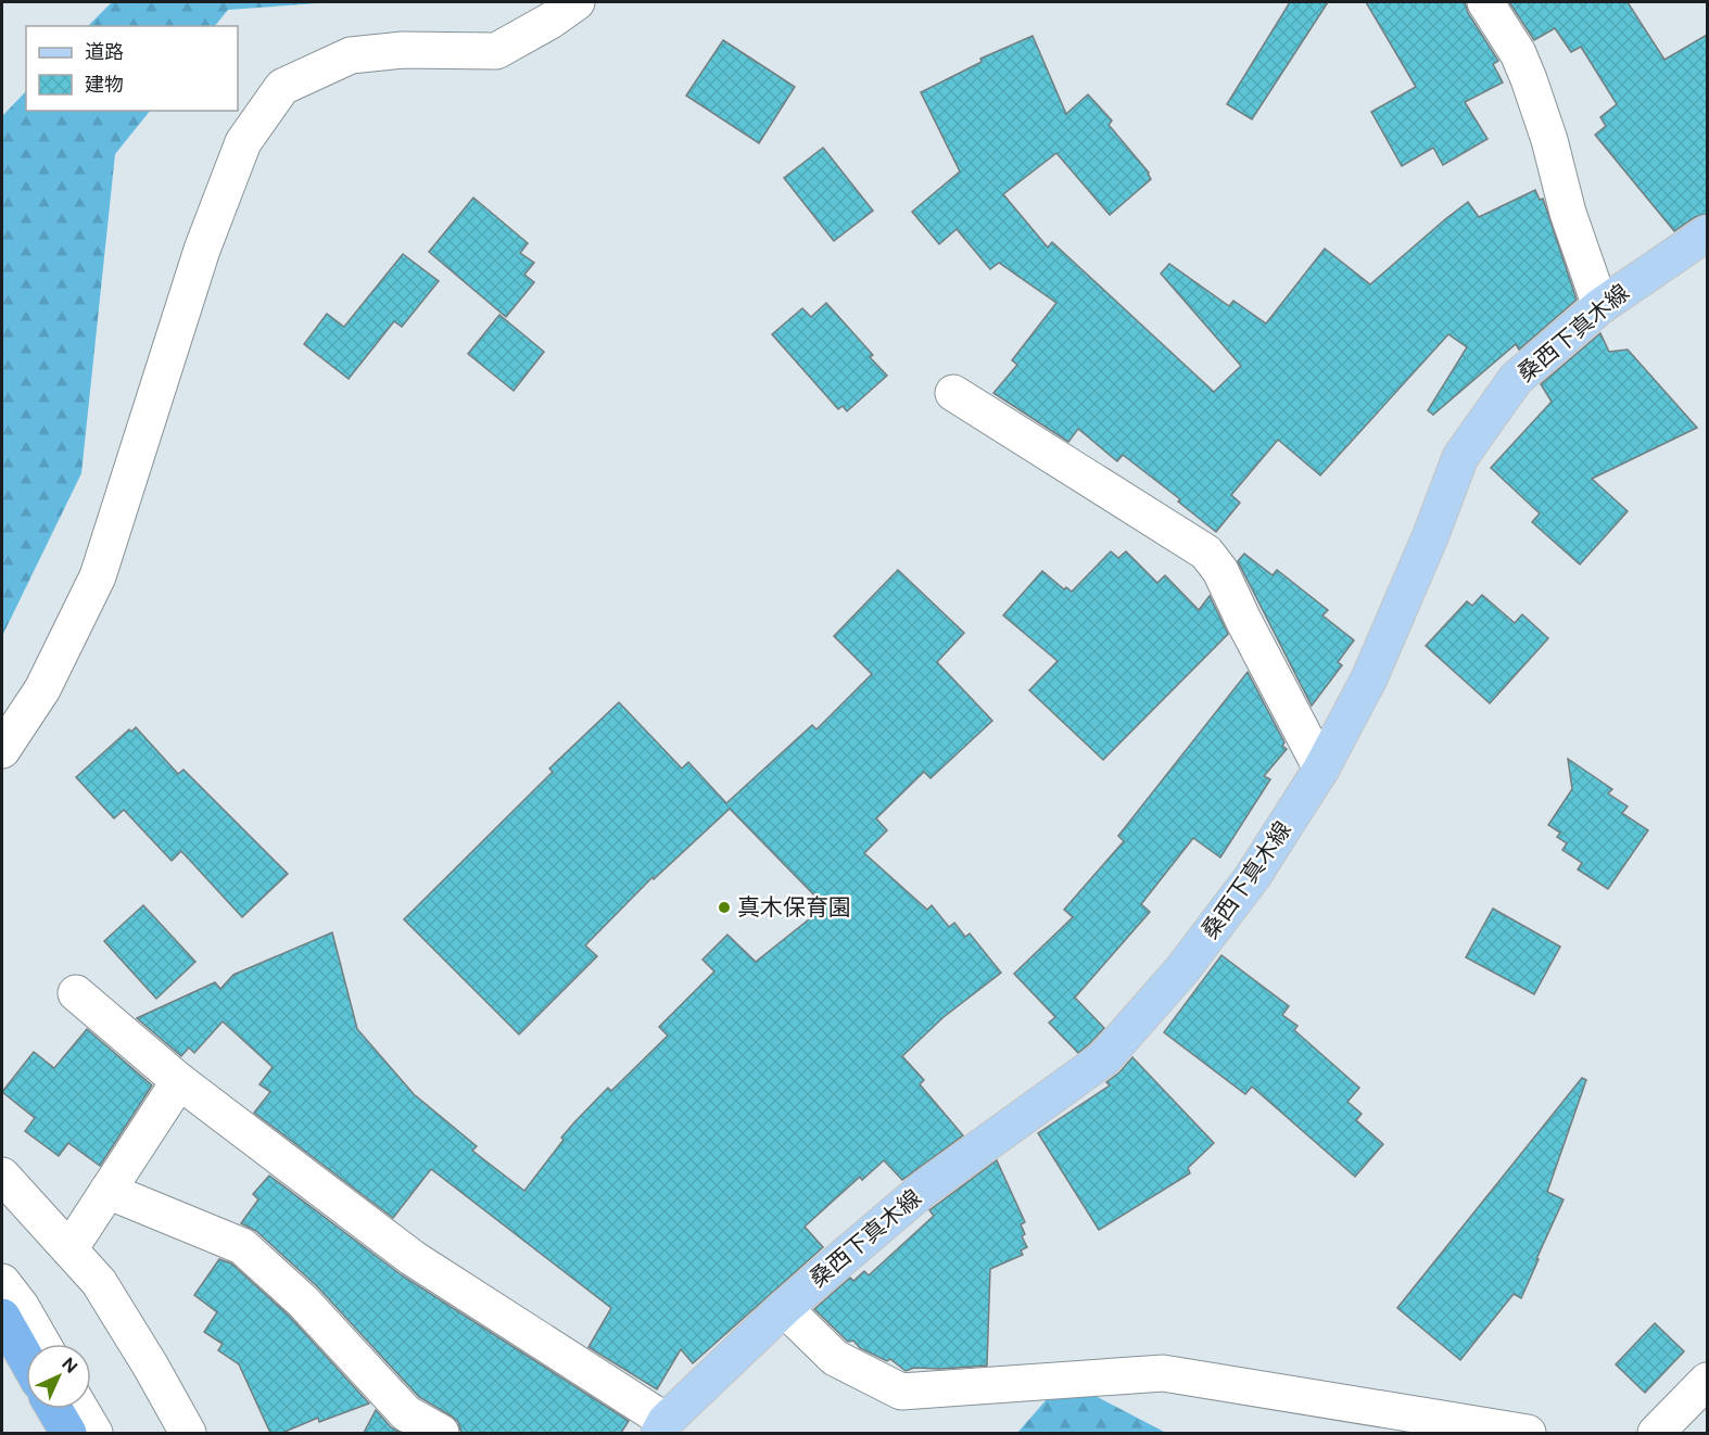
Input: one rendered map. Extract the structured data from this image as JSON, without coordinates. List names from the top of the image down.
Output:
{
  "streets": {
    "main road": ["桑西下真木線"]
  },
  "places": ["真木保育園"],
  "legend": ["道路", "建物"],
  "north": "top right"
}
